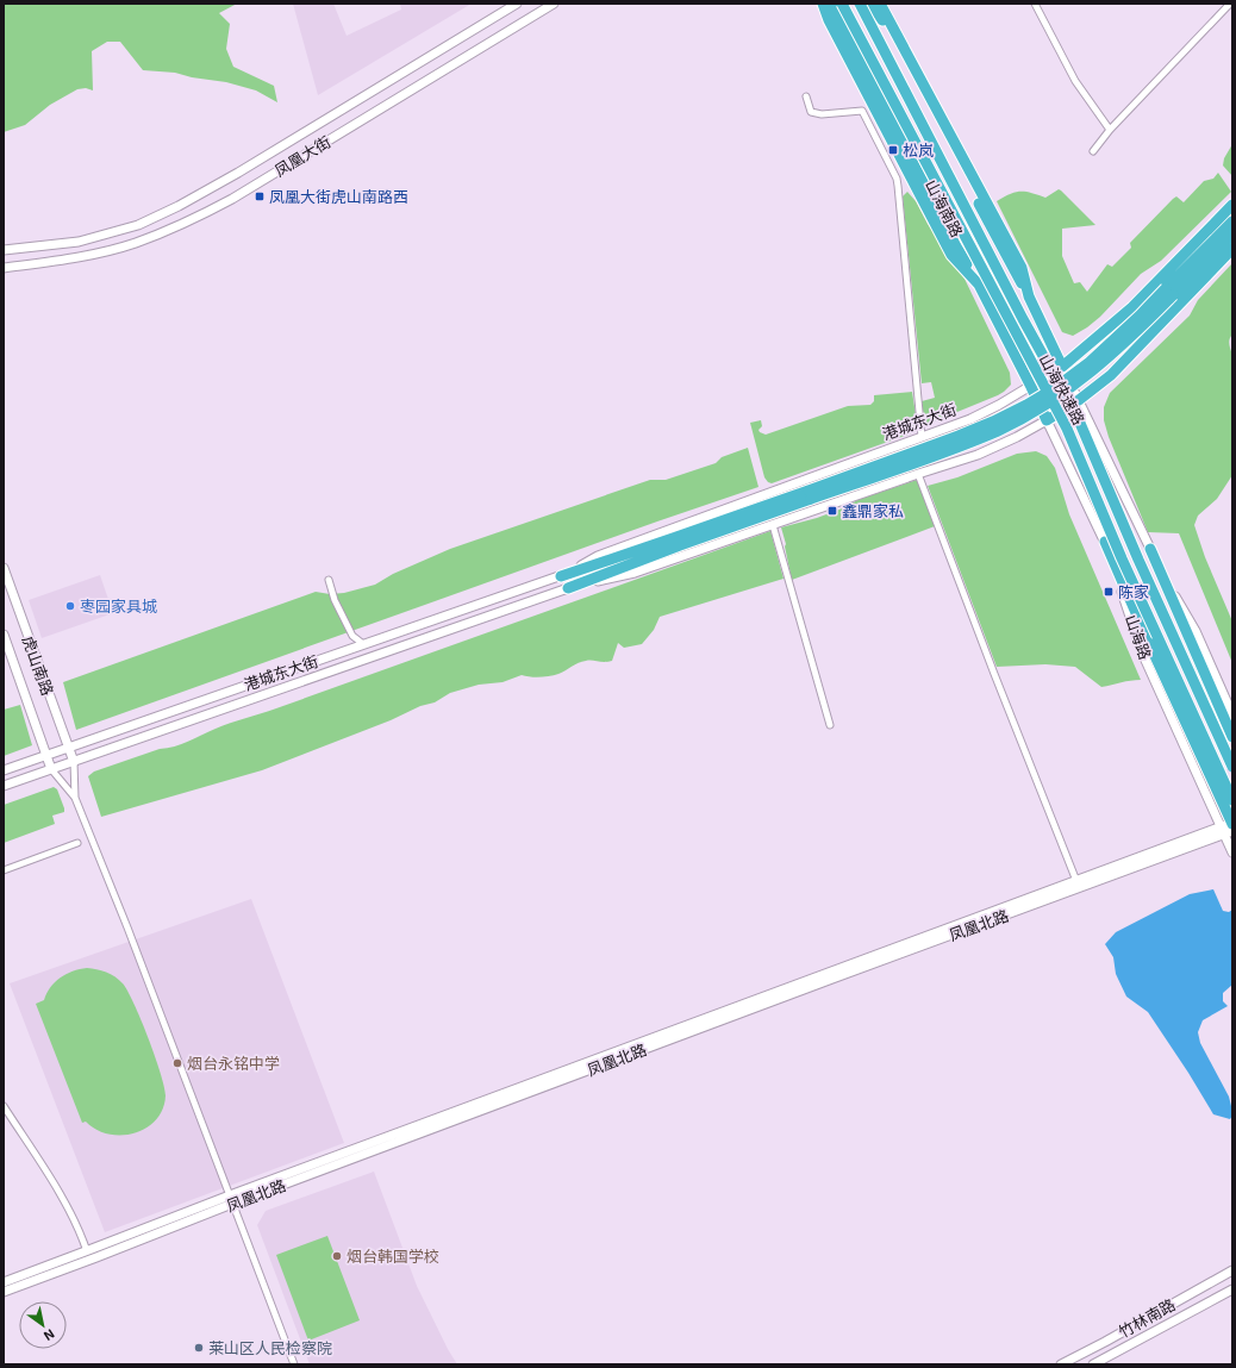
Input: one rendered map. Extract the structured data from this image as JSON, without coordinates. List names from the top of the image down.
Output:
{
  "streets": {
    "highway": ["山海南路", "山海快速路", "港城东大街"],
    "main road": [
      "凤凰大街",
      "山海路",
      "虎山南路",
      "凤凰北路",
      "竹林南路"
    ]
  },
  "crossings": [
    ["山海南路", "港城东大街"],
    ["山海南路", "山海路"],
    ["港城东大街", "山海路"],
    ["港城东大街", "虎山南路"],
    ["山海路", "凤凰北路"]
  ],
  "places": {
    "transit": [
      "松岚",
      "凤凰大街虎山南路西",
      "鑫鼎家私",
      "陈家"
    ],
    "other": [
      "枣园家具城",
      "烟台永铭中学",
      "烟台韩国学校",
      "莱山区人民检察院"
    ]
  },
  "north": "bottom right"
}
